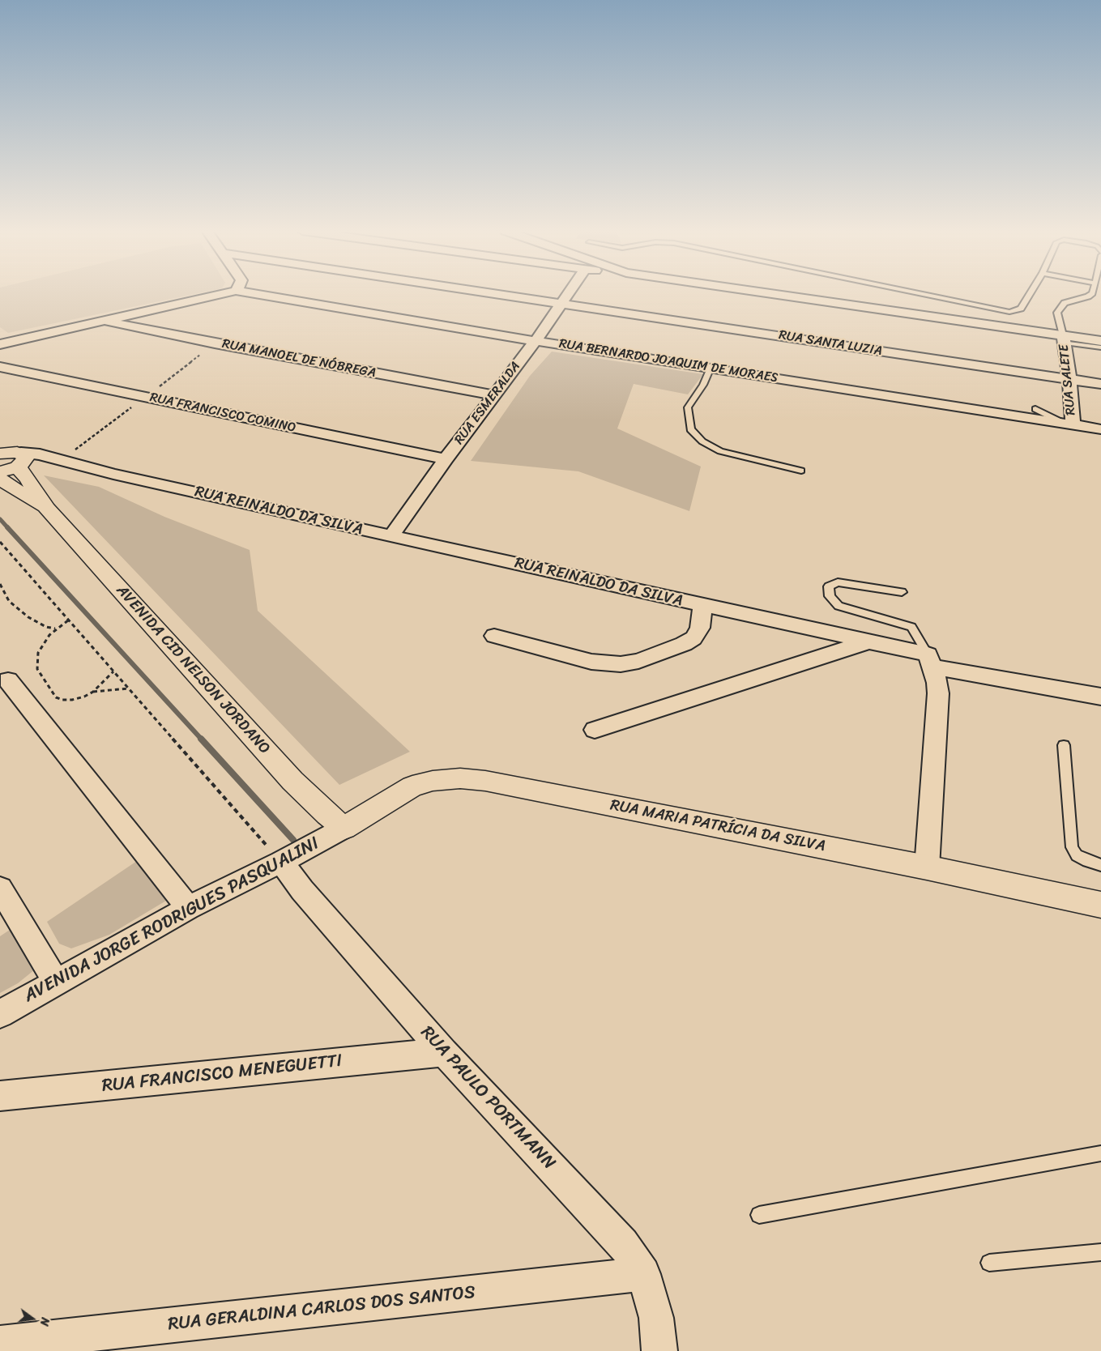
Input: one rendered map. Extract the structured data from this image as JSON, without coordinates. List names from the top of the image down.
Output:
{
  "streets": {
    "street": [
      "RUA SANTA LUZIA",
      "RUA MANOEL DE NÓBREGA",
      "RUA BERNARDO JOAQUIM DE MORAES",
      "RUA SALETE",
      "RUA ESMERALDA",
      "RUA FRANCISCO COMINO",
      "RUA REINALDO DA SILVA",
      "AVENIDA CID NELSON JORDANO",
      "RUA MARIA PATRÍCIA DA SILVA",
      "AVENIDA JORGE RODRIGUES PASQUALINI",
      "RUA FRANCISCO MENEGUETTI",
      "RUA PAULO PORTMANN",
      "RUA GERALDINA CARLOS DOS SANTOS"
    ]
  },
  "crossings": [
    ["RUA SANTA LUZIA", "RUA SALETE"],
    ["RUA SANTA LUZIA", "RUA ESMERALDA"],
    ["RUA MANOEL DE NÓBREGA", "RUA ESMERALDA"],
    ["RUA BERNARDO JOAQUIM DE MORAES", "RUA SALETE"],
    ["RUA BERNARDO JOAQUIM DE MORAES", "RUA ESMERALDA"],
    ["RUA ESMERALDA", "RUA FRANCISCO COMINO"],
    ["RUA ESMERALDA", "RUA REINALDO DA SILVA"],
    ["RUA REINALDO DA SILVA", "AVENIDA CID NELSON JORDANO"],
    ["AVENIDA CID NELSON JORDANO", "RUA MARIA PATRÍCIA DA SILVA"],
    ["AVENIDA CID NELSON JORDANO", "AVENIDA JORGE RODRIGUES PASQUALINI"],
    ["RUA MARIA PATRÍCIA DA SILVA", "AVENIDA JORGE RODRIGUES PASQUALINI"],
    ["AVENIDA JORGE RODRIGUES PASQUALINI", "RUA PAULO PORTMANN"],
    ["RUA FRANCISCO MENEGUETTI", "RUA PAULO PORTMANN"],
    ["RUA PAULO PORTMANN", "RUA GERALDINA CARLOS DOS SANTOS"]
  ],
  "north": "right"
}
